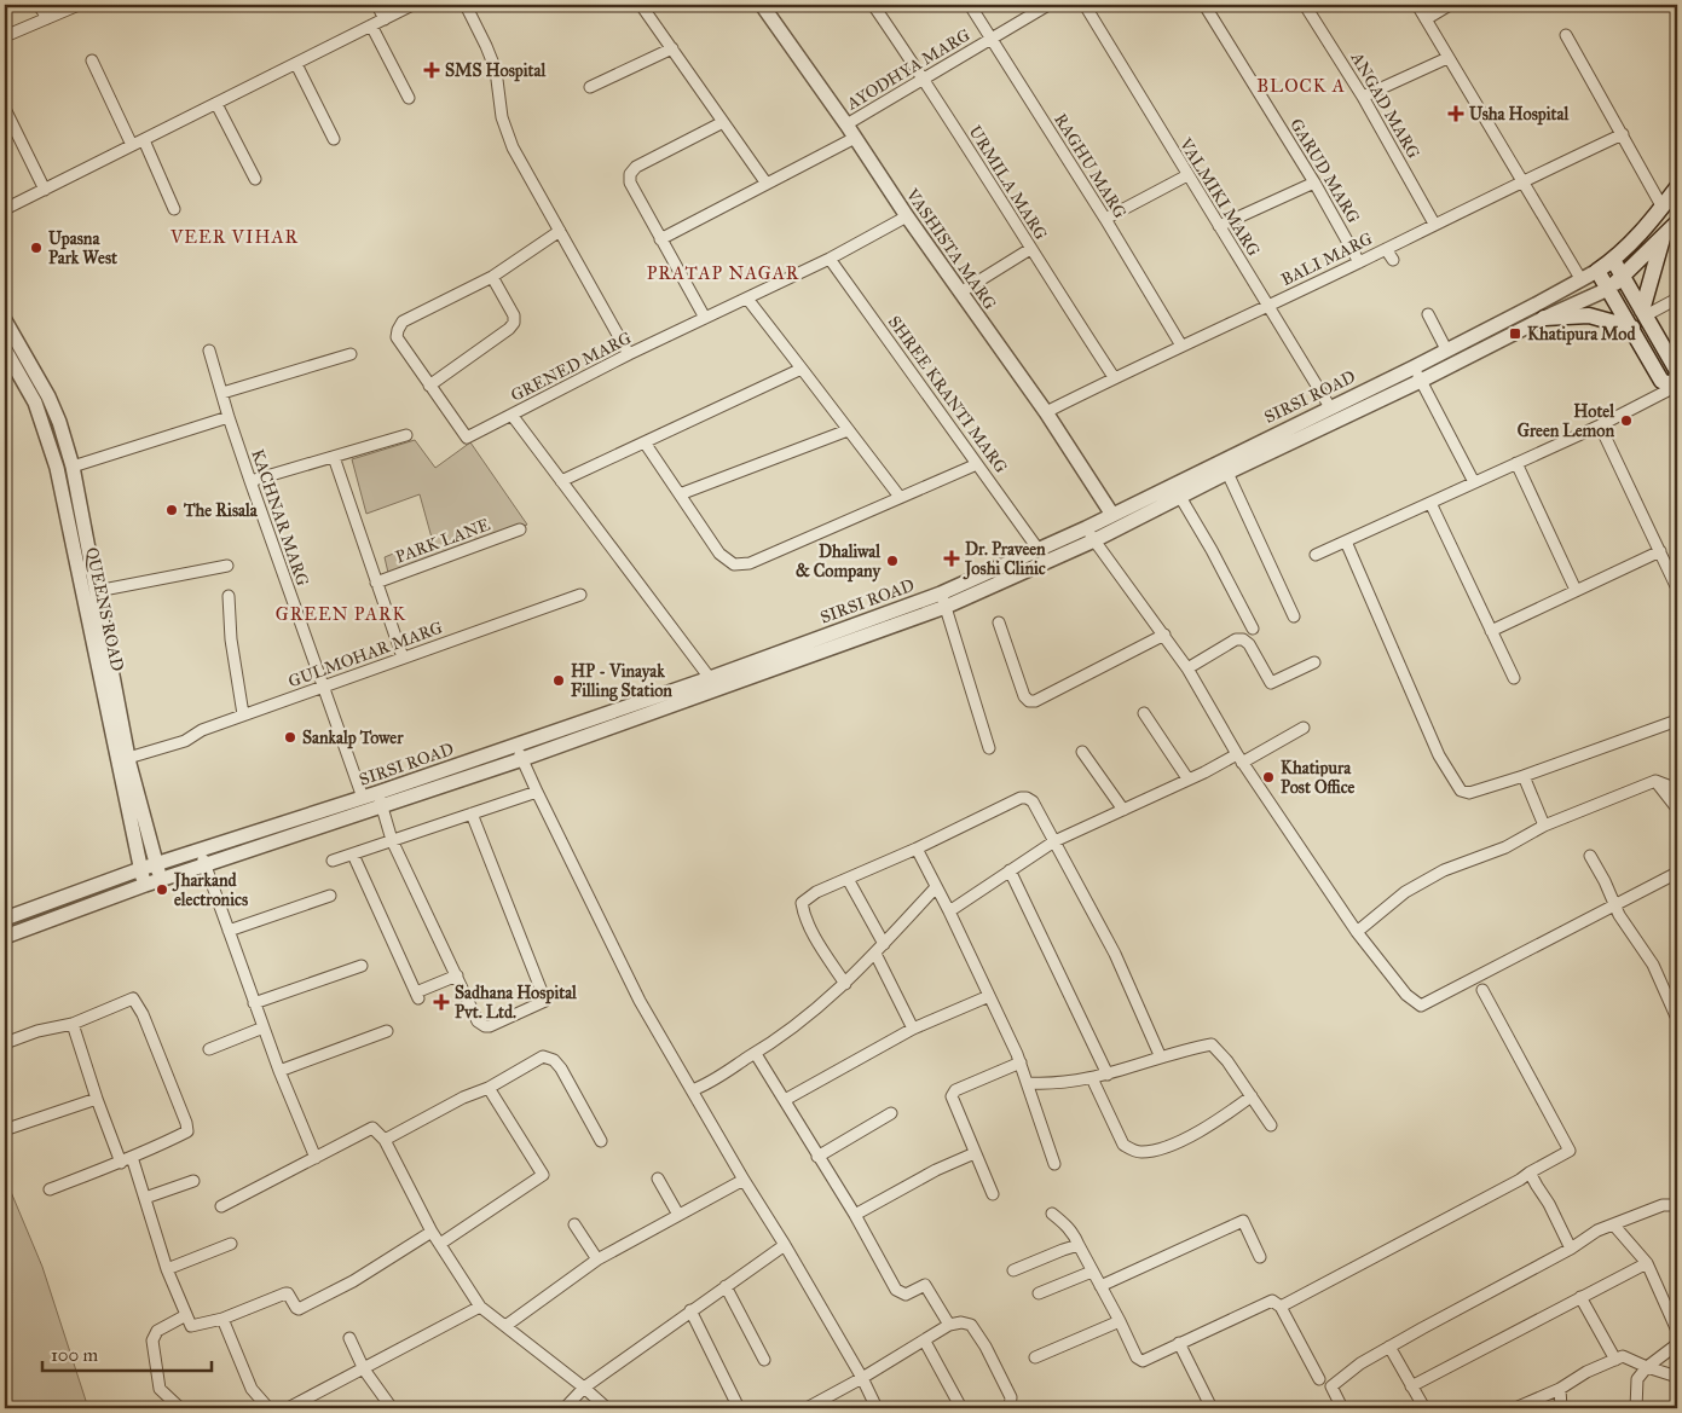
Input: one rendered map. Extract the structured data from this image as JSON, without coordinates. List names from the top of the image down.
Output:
{
  "streets": {
    "main road": ["SIRSI ROAD"],
    "street": [
      "AYODHYA MARG",
      "ANGAD MARG",
      "RAGHU MARG",
      "GARUD MARG",
      "URMILA MARG",
      "VALMIKI MARG",
      "VASHISTA MARG",
      "BALI MARG",
      "GRENED MARG",
      "SHREE KRANTI MARG",
      "KACHNAR MARG",
      "PARK LANE",
      "QUEENS ROAD",
      "GULMOHAR MARG"
    ]
  },
  "crossings": [
    ["AYODHYA MARG", "RAGHU MARG"],
    ["AYODHYA MARG", "URMILA MARG"],
    ["AYODHYA MARG", "VASHISTA MARG"],
    ["ANGAD MARG", "BALI MARG"],
    ["RAGHU MARG", "BALI MARG"],
    ["GARUD MARG", "BALI MARG"],
    ["URMILA MARG", "BALI MARG"],
    ["VALMIKI MARG", "BALI MARG"],
    ["VALMIKI MARG", "SIRSI ROAD"],
    ["VASHISTA MARG", "BALI MARG"],
    ["VASHISTA MARG", "GRENED MARG"],
    ["VASHISTA MARG", "SIRSI ROAD"],
    ["GRENED MARG", "SHREE KRANTI MARG"],
    ["GRENED MARG", "SIRSI ROAD"],
    ["SHREE KRANTI MARG", "SIRSI ROAD"],
    ["SIRSI ROAD", "KACHNAR MARG"],
    ["SIRSI ROAD", "QUEENS ROAD"],
    ["KACHNAR MARG", "GULMOHAR MARG"],
    ["QUEENS ROAD", "GULMOHAR MARG"]
  ],
  "districts": [
    "BLOCK A",
    "VEER VIHAR",
    "PRATAP NAGAR",
    "GREEN PARK"
  ],
  "places": {
    "health": [
      "SMS Hospital",
      "Usha Hospital",
      "Dr. Praveen Joshi Clinic",
      "Sadhana Hospital Pvt. Ltd."
    ],
    "other": [
      "Upasna Park West",
      "Hotel Green Lemon",
      "The Risala",
      "Dhaliwal & Company",
      "HP - Vinayak Filling Station",
      "Sankalp Tower",
      "Khatipura Post Office",
      "Jharkand electronics"
    ],
    "transit": ["Khatipura Mod"]
  },
  "scale_bar": "100 m"
}
